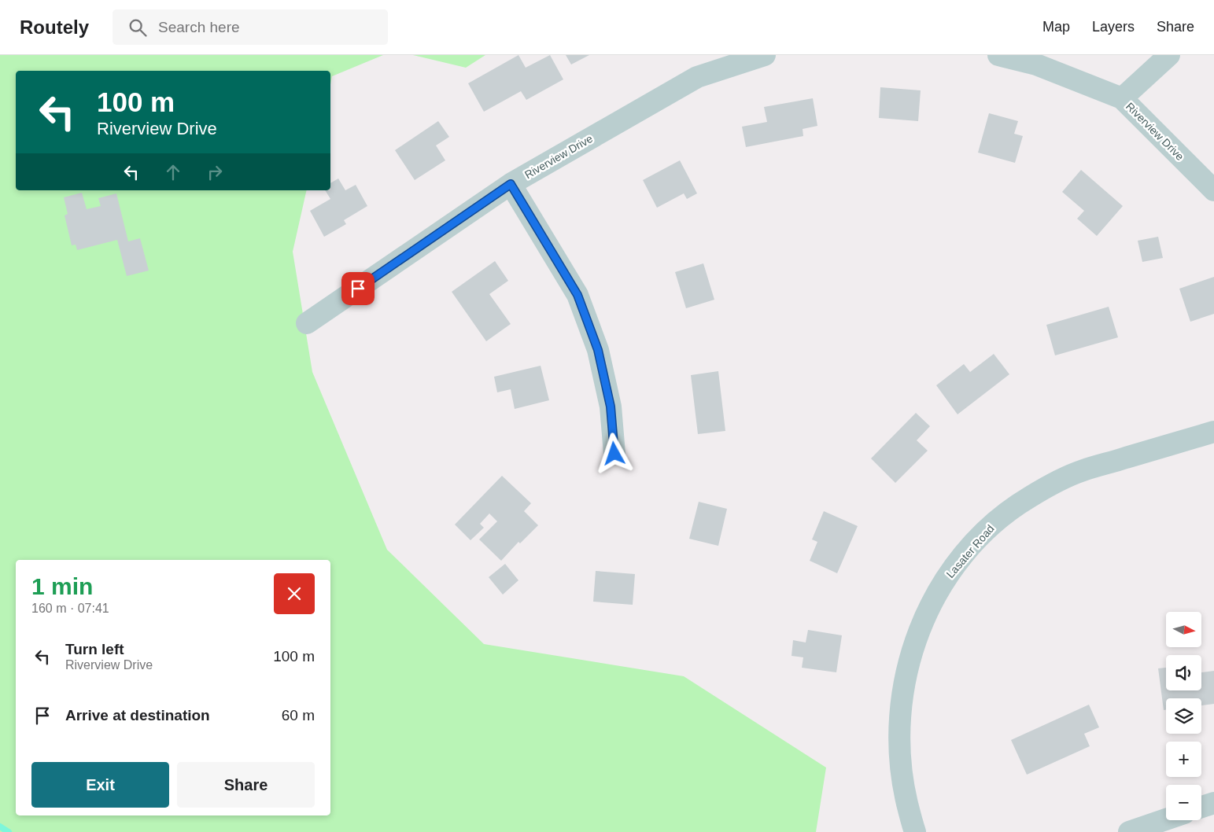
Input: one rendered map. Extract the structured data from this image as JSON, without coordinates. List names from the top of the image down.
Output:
{
  "streets": {
    "street": ["Riverview Drive", "Lasater Road"]
  },
  "north": "right",
  "page": {
    "header": "Routely",
    "search": "Search here",
    "nav": ["Map", "Layers", "Share"],
    "turn": ["100 m", "Riverview Drive"],
    "heading": ["1 min", "160 m · 07:41"],
    "map_buttons": ["+", "−"],
    "list": [
      {
        "name": "Turn left",
        "note": "Riverview Drive",
        "value": "100 m"
      },
      {
        "name": "Arrive at destination",
        "value": "60 m"
      }
    ],
    "buttons": ["Exit", "Share"]
  }
}
